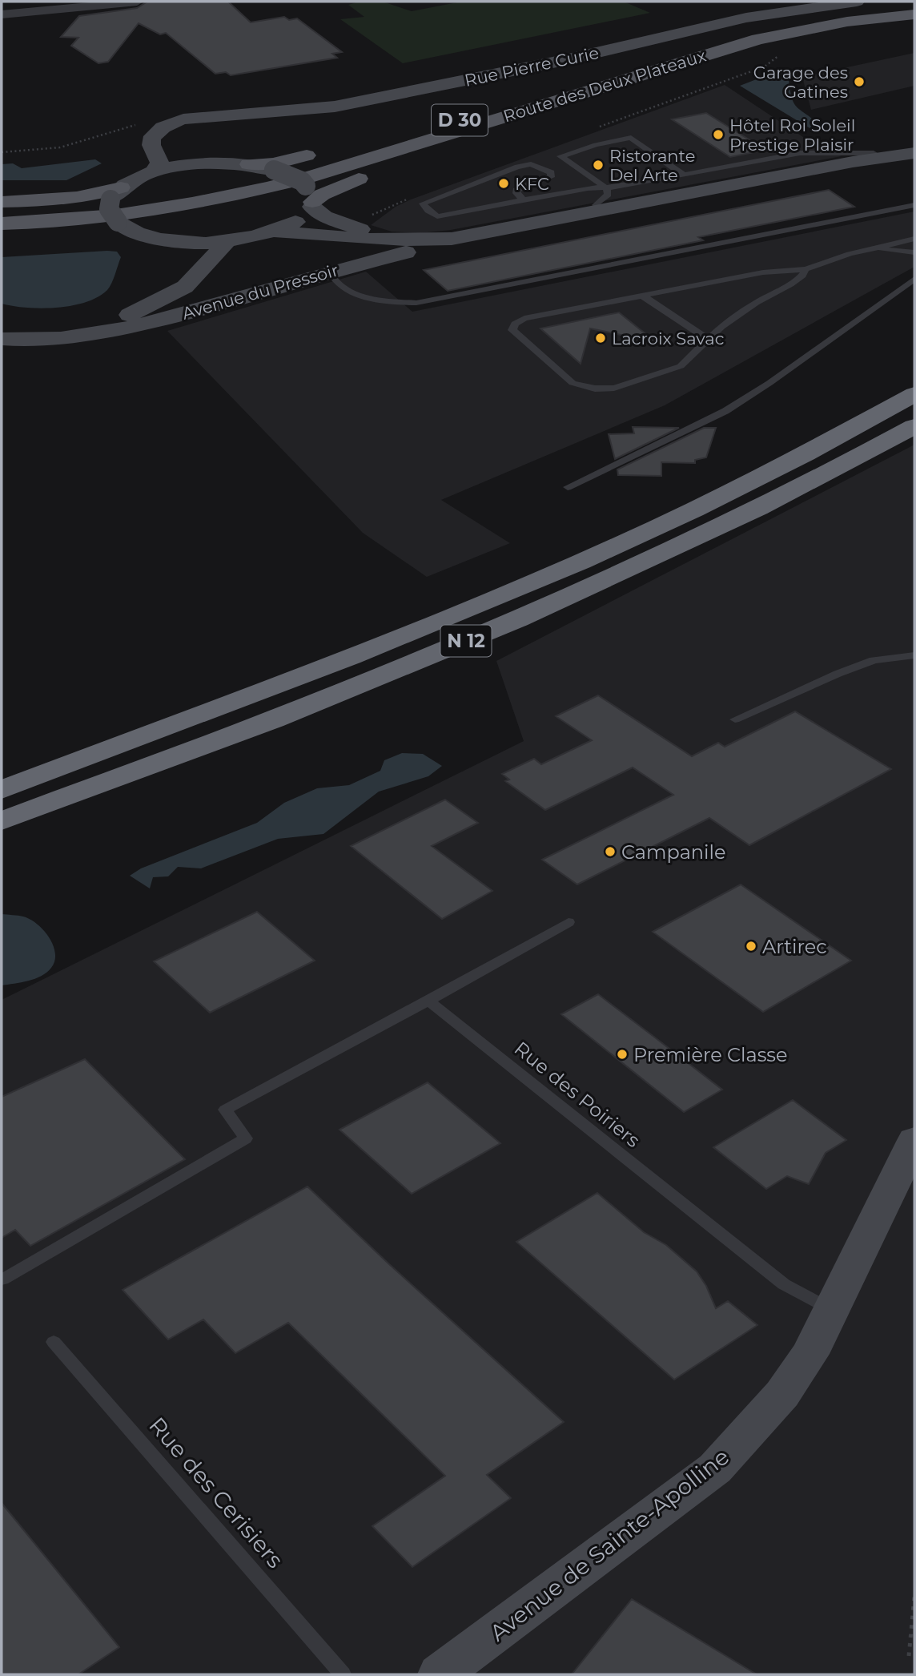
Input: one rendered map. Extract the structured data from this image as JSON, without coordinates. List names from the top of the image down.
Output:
{
  "streets": {
    "highway": ["N 12"],
    "main road": ["Route des Deux Plateaux", "D 30"],
    "street": ["Rue Pierre Curie", "Avenue du Pressoir", "Avenue de Sainte-Apolline"],
    "lane": ["Rue des Poiriers", "Rue des Cerisiers"]
  },
  "crossings": [
    ["Rue des Poiriers", "Avenue de Sainte-Apolline"]
  ],
  "places": [
    "Garage des Gatines",
    "Hôtel Roi Soleil Prestige Plaisir",
    "Ristorante Del Arte",
    "KFC",
    "Lacroix Savac",
    "Campanile",
    "Artirec",
    "Première Classe"
  ]
}
